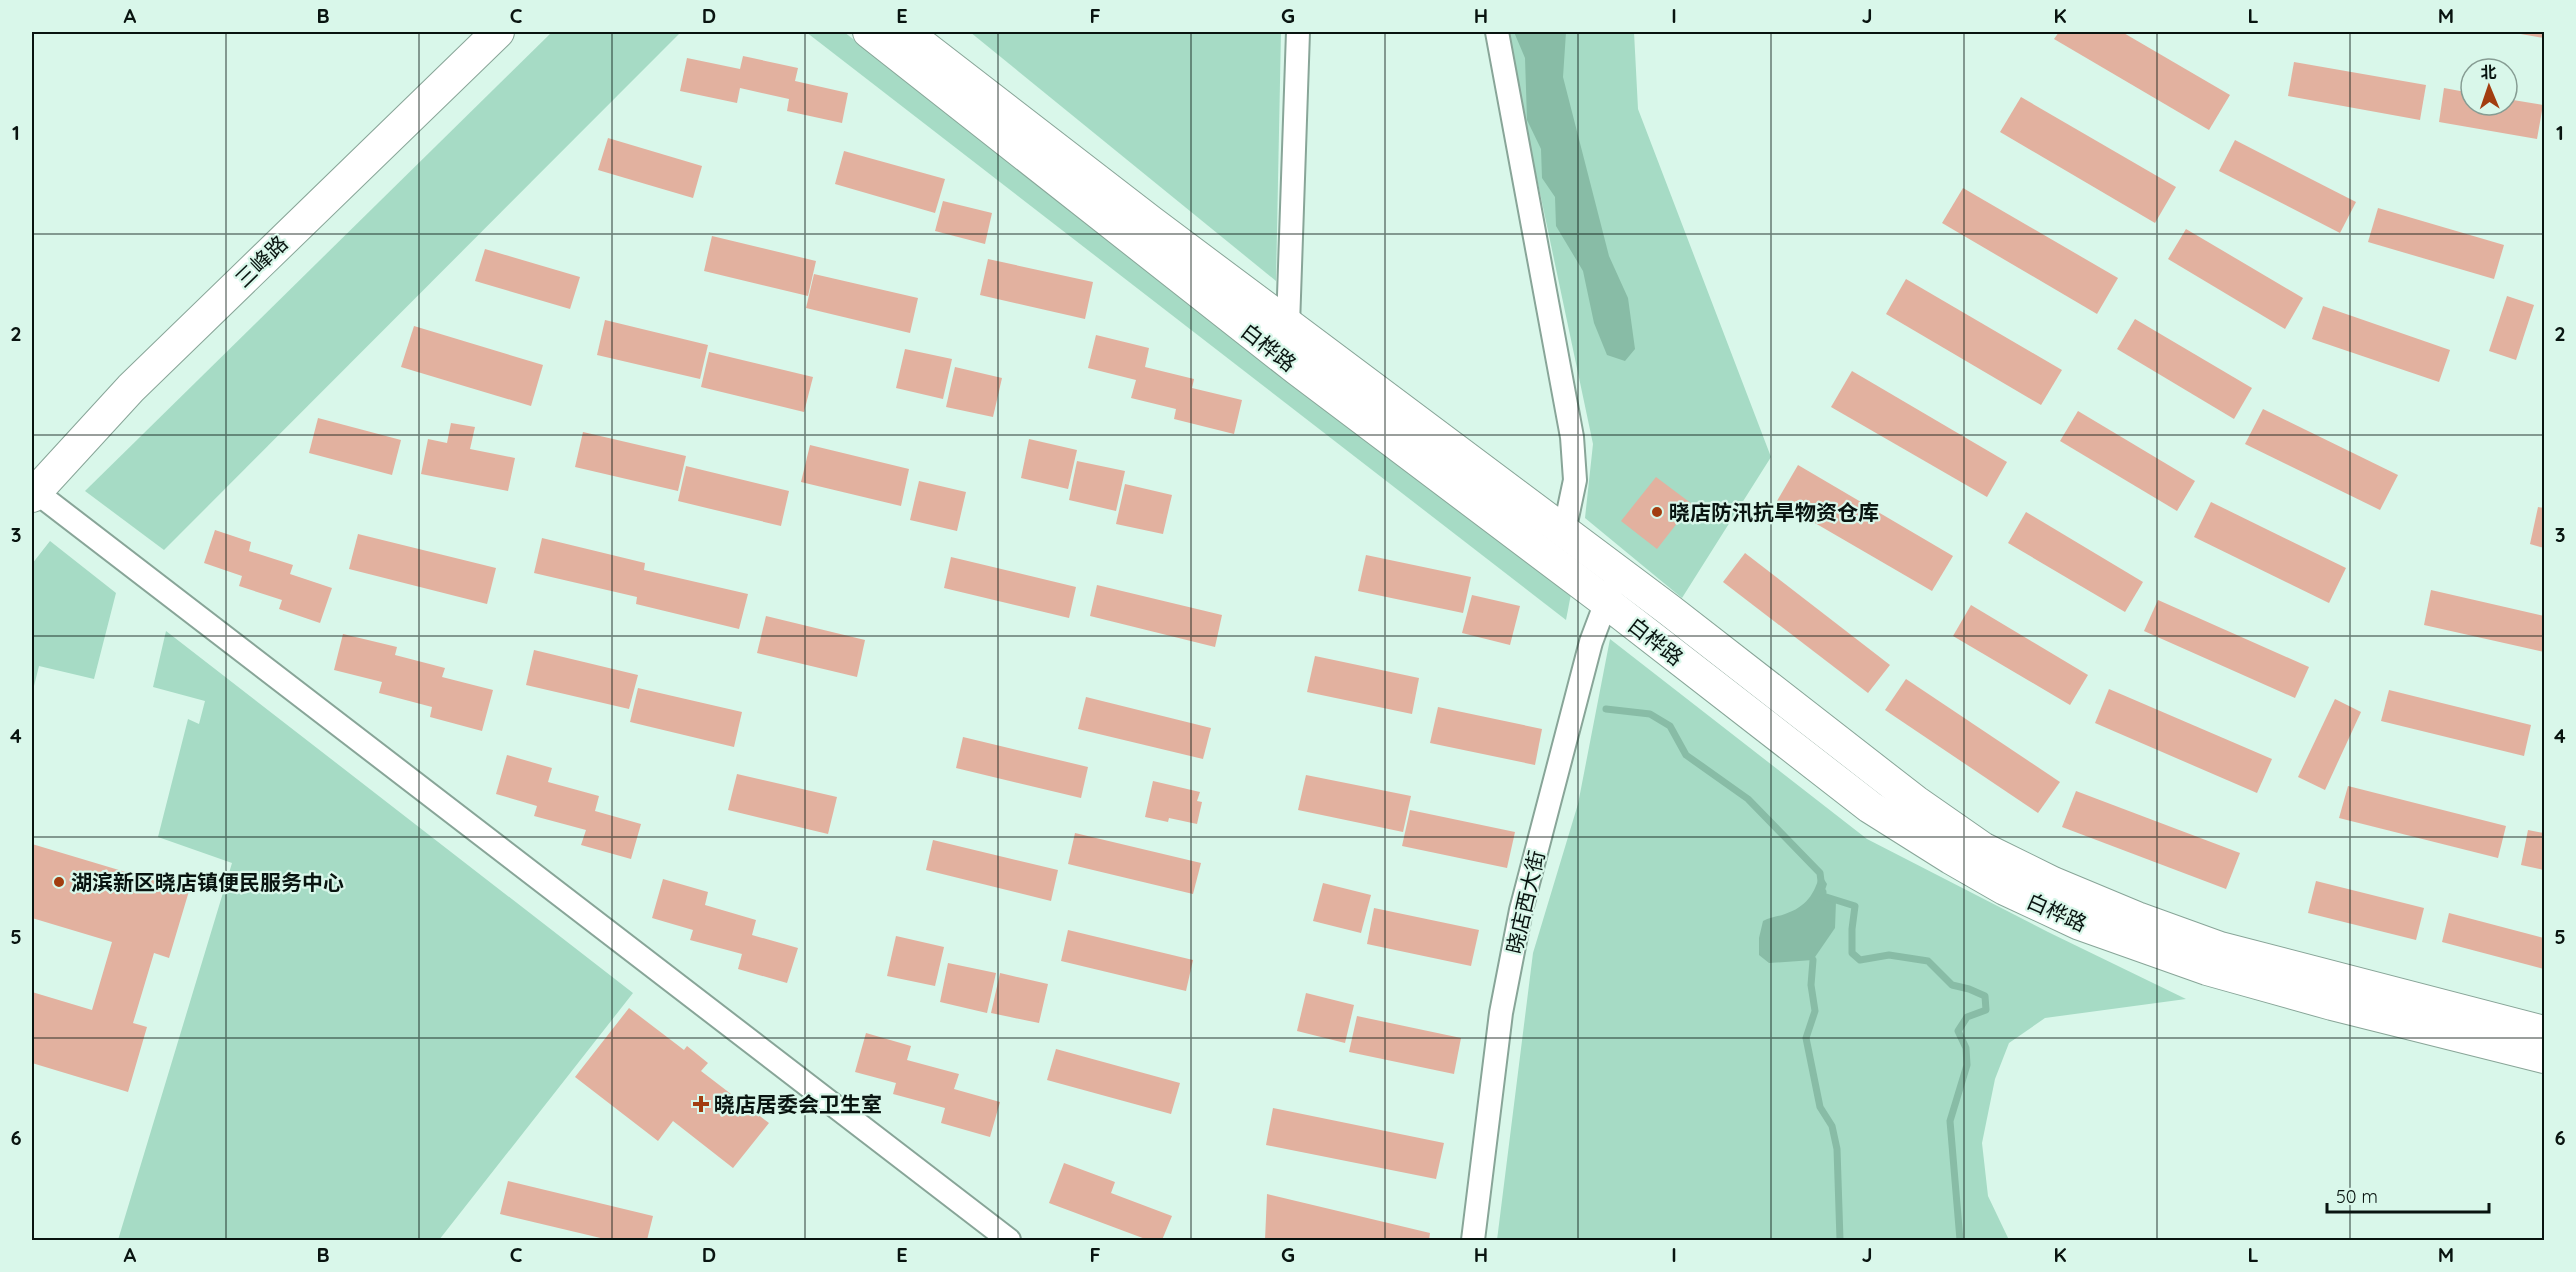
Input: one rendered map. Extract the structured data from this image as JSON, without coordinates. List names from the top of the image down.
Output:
{
  "streets": {
    "street": ["三峰路", "白桦路", "晓店西大街"]
  },
  "crossings": [
    ["白桦路", "晓店西大街"]
  ],
  "places": {
    "other": ["晓店防汛抗旱物资仓库", "湖滨新区晓店镇便民服务中心"],
    "health": ["晓店居委会卫生室"]
  },
  "scale_bar": "50 m",
  "north": "top",
  "grid": {
    "columns": [
      "A",
      "B",
      "C",
      "D",
      "E",
      "F",
      "G",
      "H",
      "I",
      "J",
      "K",
      "L",
      "M"
    ],
    "rows": [
      "1",
      "2",
      "3",
      "4",
      "5",
      "6"
    ]
  }
}
